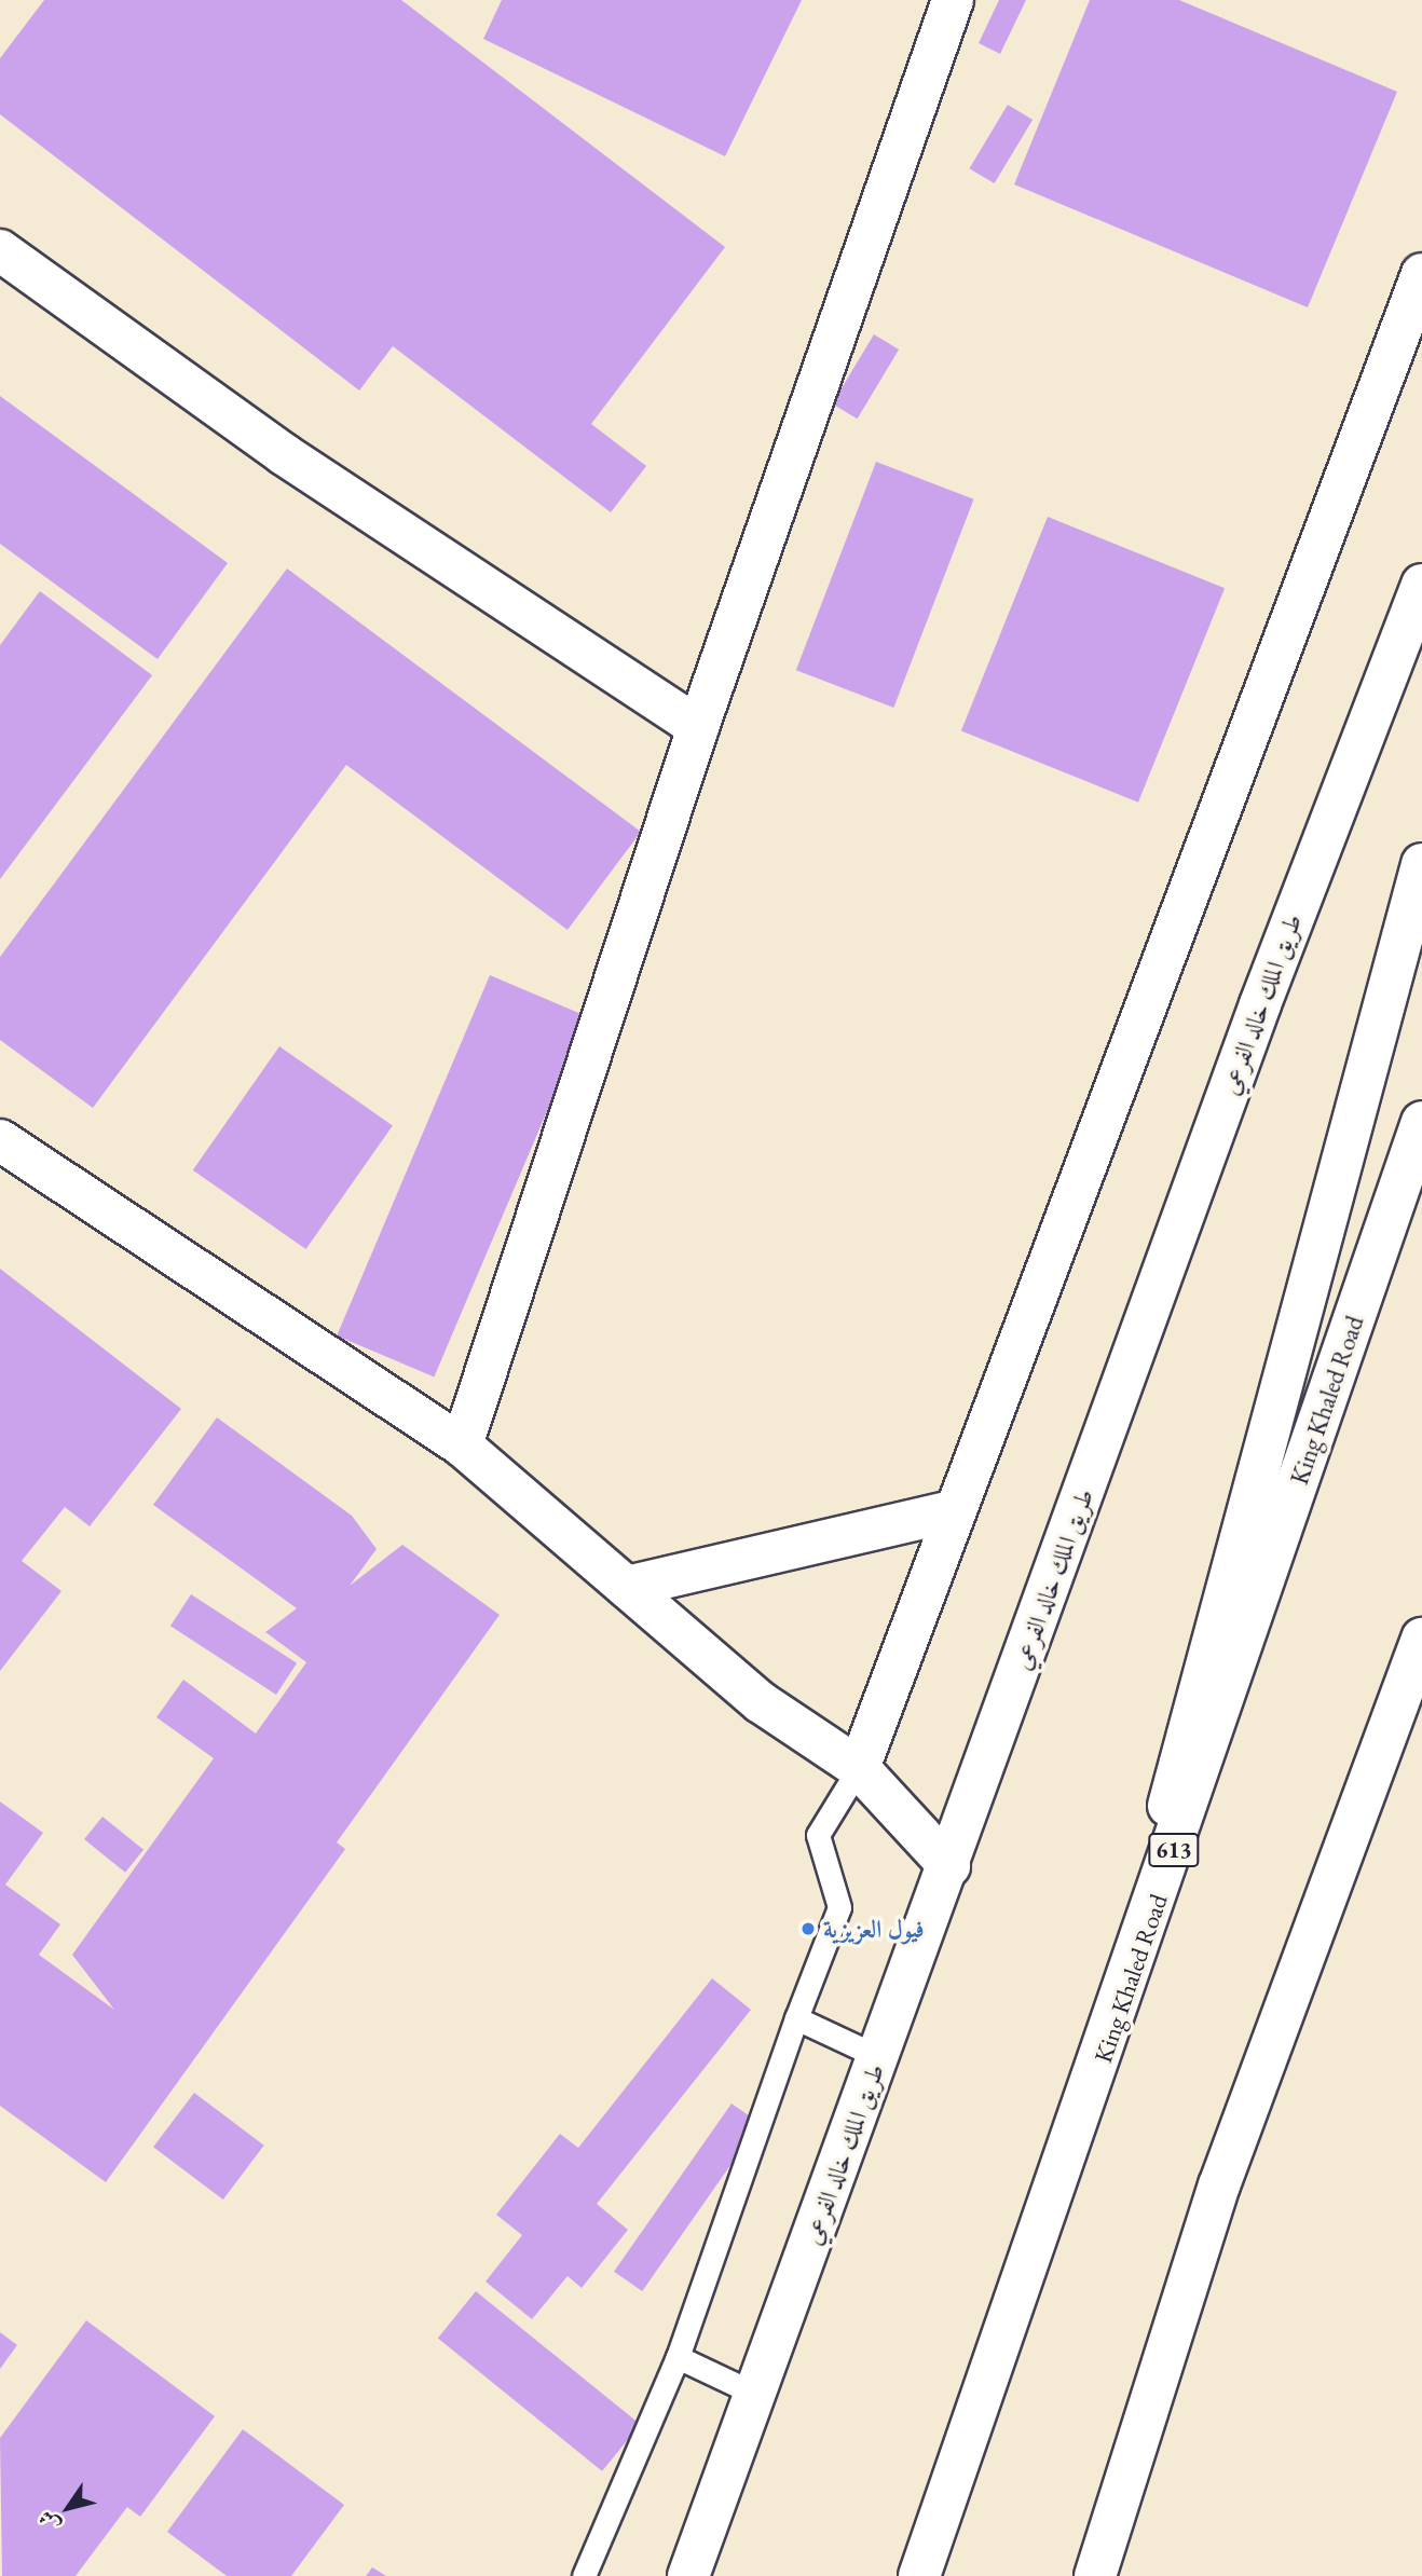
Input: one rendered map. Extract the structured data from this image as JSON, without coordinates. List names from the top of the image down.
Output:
{
  "streets": {
    "main road": ["طريق الملك خالد الفرعي", "King Khaled Road", "613"]
  },
  "places": ["فيول العزيزية"],
  "north": "bottom left"
}
